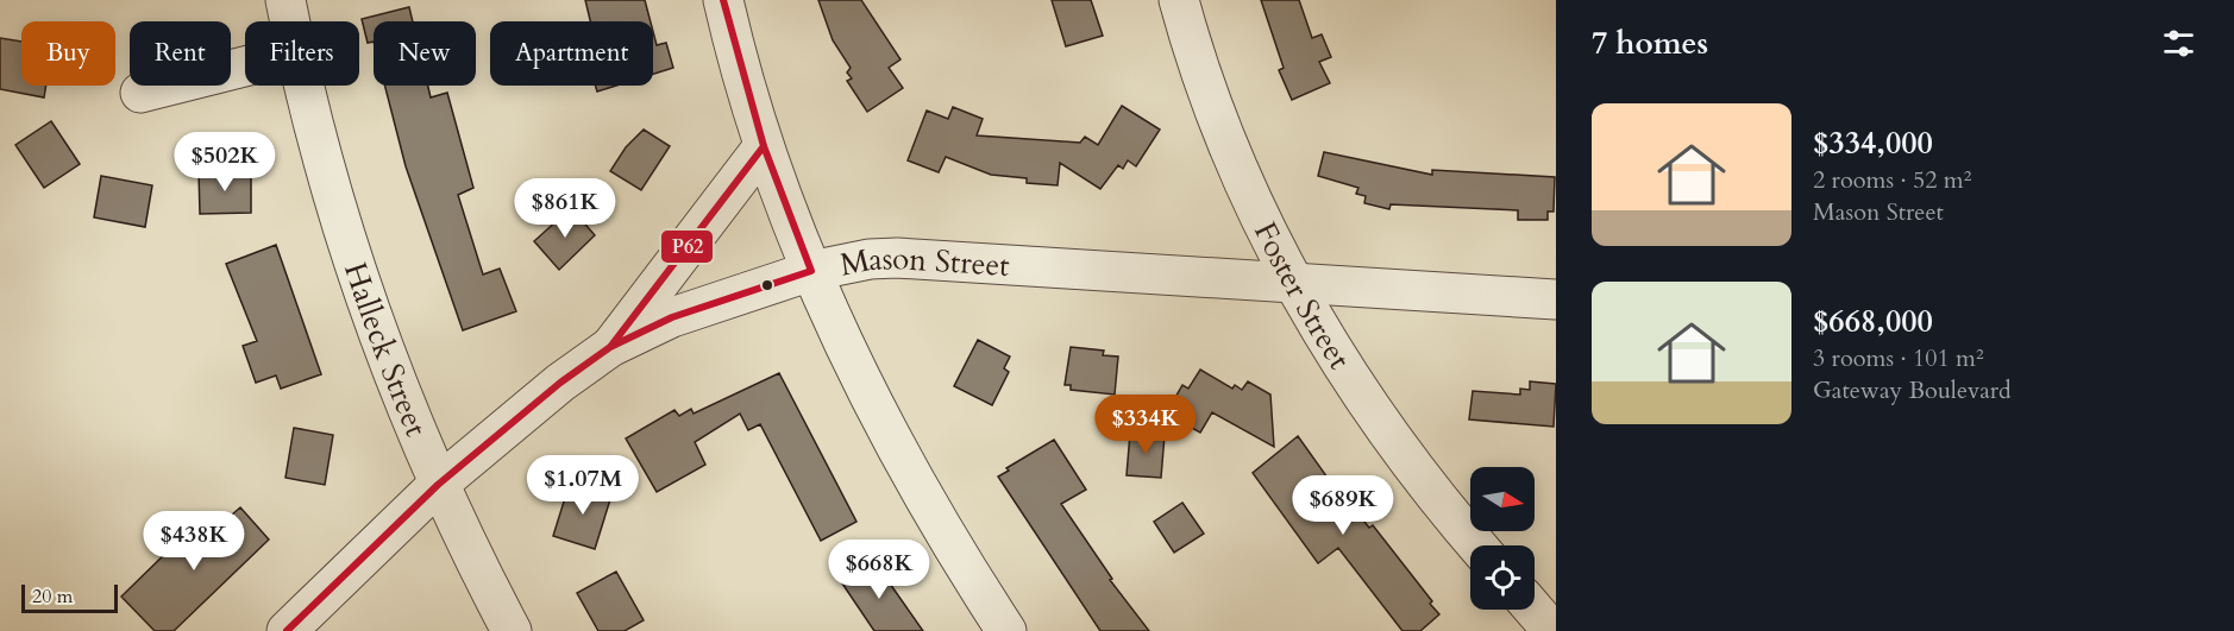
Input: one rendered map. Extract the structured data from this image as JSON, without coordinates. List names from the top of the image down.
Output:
{
  "streets": {
    "street": ["Mason Street", "Foster Street", "Halleck Street"]
  },
  "crossings": [
    ["Mason Street", "Foster Street"],
    ["Mason Street", "Halleck Street"]
  ],
  "lines": ["transit line P62"],
  "scale_bar": "20 m",
  "north": "right",
  "page": {
    "heading": "7 homes",
    "chip": [
      "Buy",
      "Rent",
      "Filters",
      "New",
      "Apartment"
    ],
    "list": [
      {
        "name": "$334,000",
        "note": "2 rooms · 52 m² · Mason Street"
      },
      {
        "name": "$668,000",
        "note": "3 rooms · 101 m² · Gateway Boulevard"
      }
    ],
    "price": [
      "$502K",
      "$861K",
      "$334K",
      "$1.07M",
      "$689K",
      "$438K",
      "$668K"
    ],
    "scale": "20 m"
  }
}
